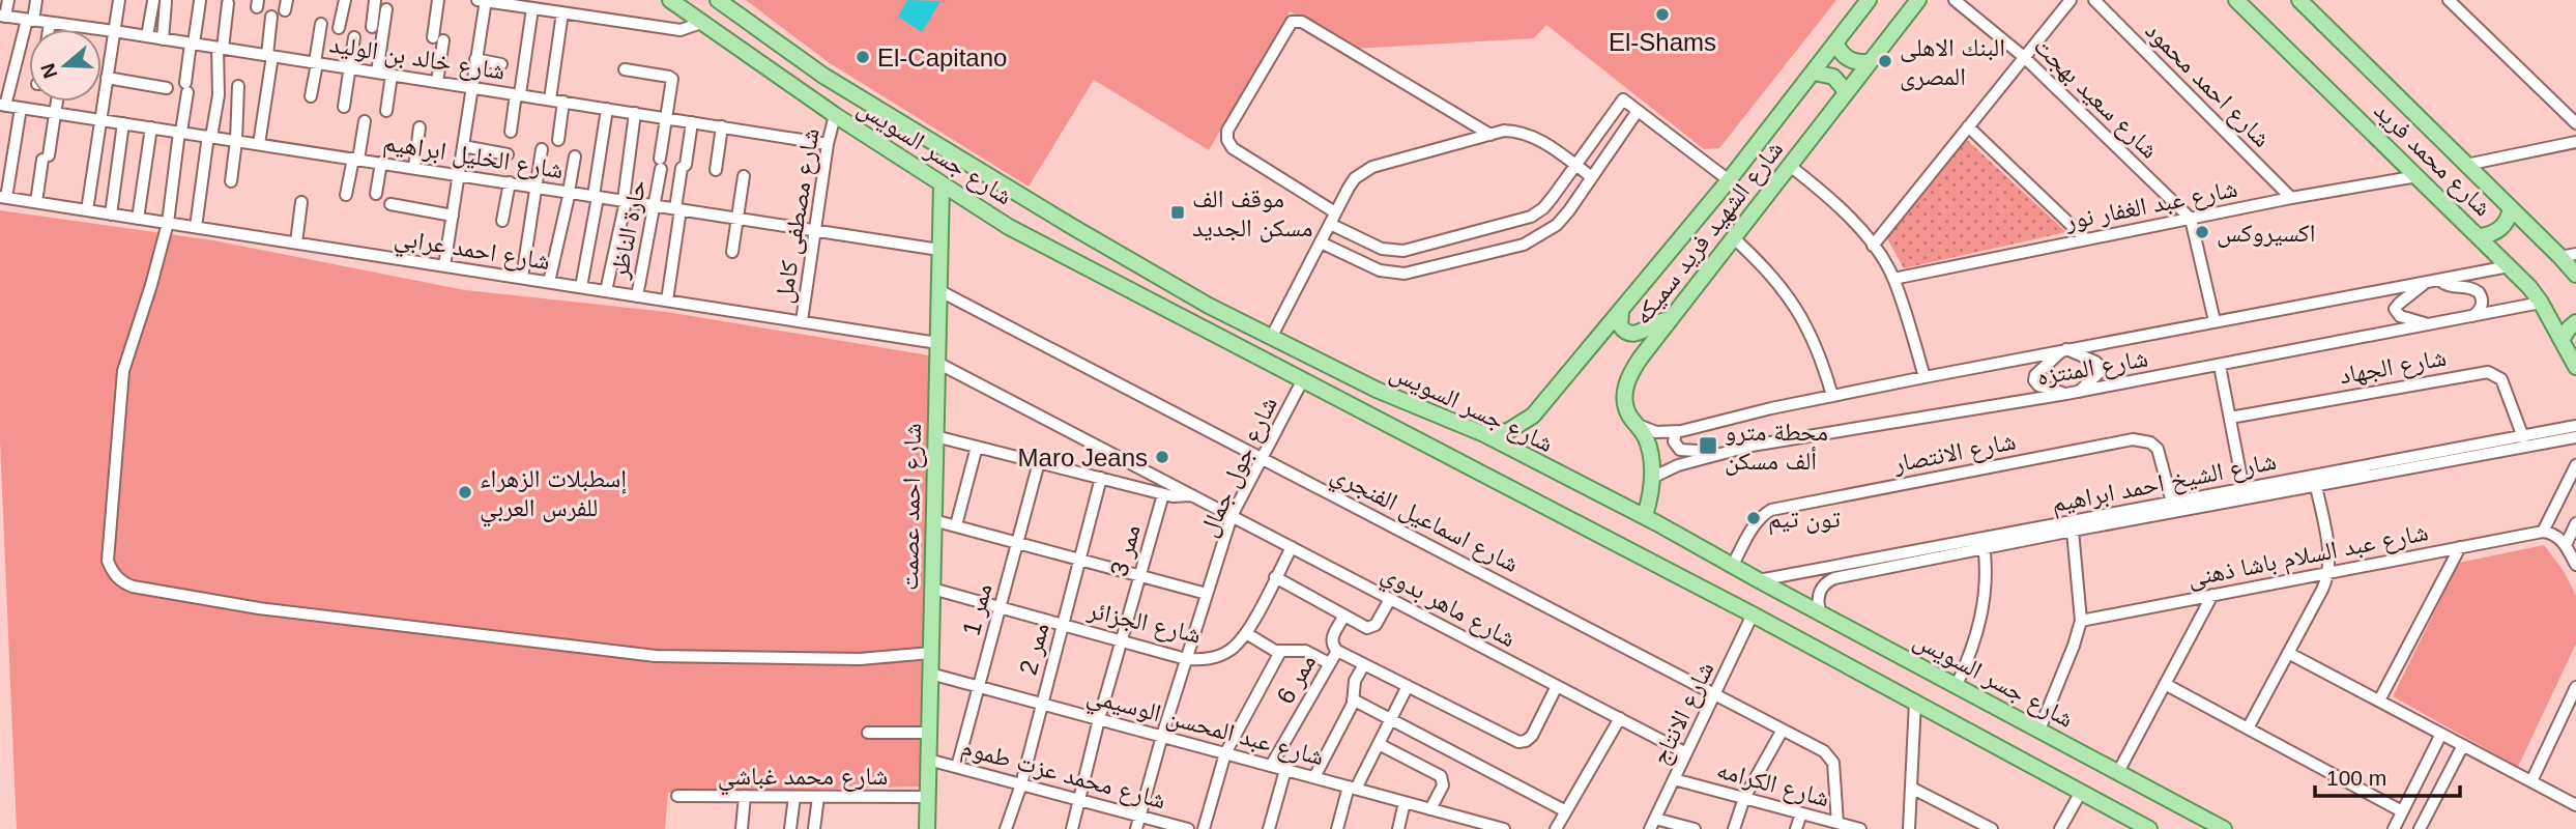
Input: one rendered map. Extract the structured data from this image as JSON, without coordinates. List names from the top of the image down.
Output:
{
  "streets": {
    "main road": [
      "شارع جسر السويس",
      "شارع محمد فريد",
      "شارع الشهيد فريد سميكه",
      "شارع احمد عصمت"
    ],
    "street": [
      "شارع خالد بن الوليد",
      "شارع احمد محمود",
      "شارع سعيد بهجت",
      "شارع الخليل ابراهيم",
      "شارع عبد الغفار نور",
      "شارع مصطفى كامل",
      "حارة الناظر",
      "شارع احمد عرابي",
      "شارع الجهاد",
      "شارع المنتزه",
      "شارع الانتصار",
      "شارع جول جمال",
      "شارع الشيخ احمد ابراهيم",
      "شارع اسماعيل الفنجري",
      "ممر 3",
      "شارع عبد السلام باشا ذهنى",
      "شارع ماهر بدوي",
      "ممر 1",
      "شارع الجزائر",
      "ممر 2",
      "ممر 6",
      "شارع الانتاج",
      "شارع عبد المحسن الوسيمي",
      "شارع محمد عزت طموم",
      "شارع محمد غباشي",
      "شارع الكرامه"
    ]
  },
  "crossings": [
    ["شارع خالد بن الوليد", "شارع مصطفى كامل"],
    ["شارع خالد بن الوليد", "حارة الناظر"],
    ["شارع احمد محمود", "شارع عبد الغفار نور"],
    ["شارع سعيد بهجت", "شارع عبد الغفار نور"],
    ["شارع جسر السويس", "شارع مصطفى كامل"],
    ["شارع جسر السويس", "شارع الشهيد فريد سميكه"],
    ["شارع جسر السويس", "شارع الانتصار"],
    ["شارع جسر السويس", "شارع جول جمال"],
    ["شارع جسر السويس", "شارع الشيخ احمد ابراهيم"],
    ["شارع جسر السويس", "شارع احمد عصمت"],
    ["شارع جسر السويس", "شارع الانتاج"],
    ["شارع الخليل ابراهيم", "شارع مصطفى كامل"],
    ["شارع الخليل ابراهيم", "حارة الناظر"],
    ["شارع الخليل ابراهيم", "شارع احمد عصمت"],
    ["شارع محمد فريد", "شارع عبد الغفار نور"],
    ["شارع محمد فريد", "شارع المنتزه"],
    ["شارع مصطفى كامل", "شارع احمد عرابي"],
    ["حارة الناظر", "شارع احمد عرابي"],
    ["شارع الشهيد فريد سميكه", "شارع المنتزه"],
    ["شارع احمد عرابي", "شارع احمد عصمت"],
    ["شارع الجهاد", "شارع الشيخ احمد ابراهيم"],
    ["شارع الانتصار", "شارع الشيخ احمد ابراهيم"],
    ["شارع جول جمال", "شارع اسماعيل الفنجري"],
    ["شارع جول جمال", "شارع ماهر بدوي"],
    ["شارع جول جمال", "شارع الجزائر"],
    ["شارع جول جمال", "شارع عبد المحسن الوسيمي"],
    ["شارع جول جمال", "شارع محمد عزت طموم"],
    ["شارع احمد عصمت", "شارع اسماعيل الفنجري"],
    ["شارع احمد عصمت", "شارع ماهر بدوي"],
    ["شارع احمد عصمت", "شارع الجزائر"],
    ["شارع احمد عصمت", "شارع عبد المحسن الوسيمي"],
    ["شارع احمد عصمت", "شارع محمد عزت طموم"],
    ["شارع احمد عصمت", "شارع محمد غباشي"],
    ["شارع اسماعيل الفنجري", "شارع الانتاج"],
    ["شارع اسماعيل الفنجري", "شارع الكرامه"],
    ["ممر 3", "شارع ماهر بدوي"],
    ["ممر 3", "شارع الجزائر"],
    ["ممر 3", "شارع عبد المحسن الوسيمي"],
    ["ممر 3", "شارع محمد عزت طموم"],
    ["شارع ماهر بدوي", "ممر 1"],
    ["شارع ماهر بدوي", "شارع الجزائر"],
    ["شارع ماهر بدوي", "ممر 2"],
    ["شارع ماهر بدوي", "شارع الانتاج"],
    ["ممر 1", "شارع الجزائر"],
    ["ممر 1", "شارع عبد المحسن الوسيمي"],
    ["ممر 1", "شارع محمد عزت طموم"],
    ["شارع الجزائر", "ممر 2"],
    ["ممر 2", "شارع عبد المحسن الوسيمي"],
    ["ممر 2", "شارع محمد عزت طموم"],
    ["ممر 6", "شارع عبد المحسن الوسيمي"],
    ["شارع الانتاج", "شارع الكرامه"]
  ],
  "places": {
    "other": [
      "El-Shams",
      "El-Capitano",
      "البنك الاهلى المصرى",
      "اكسيروكس",
      "Maro Jeans",
      "إسطبلات الزهراء للفرس العربي",
      "تون تيم"
    ],
    "transit": ["موقف الف مسكن الجديد", "محطة مترو ألف مسكن"]
  },
  "scale_bar": "100 m",
  "north": "left"
}
